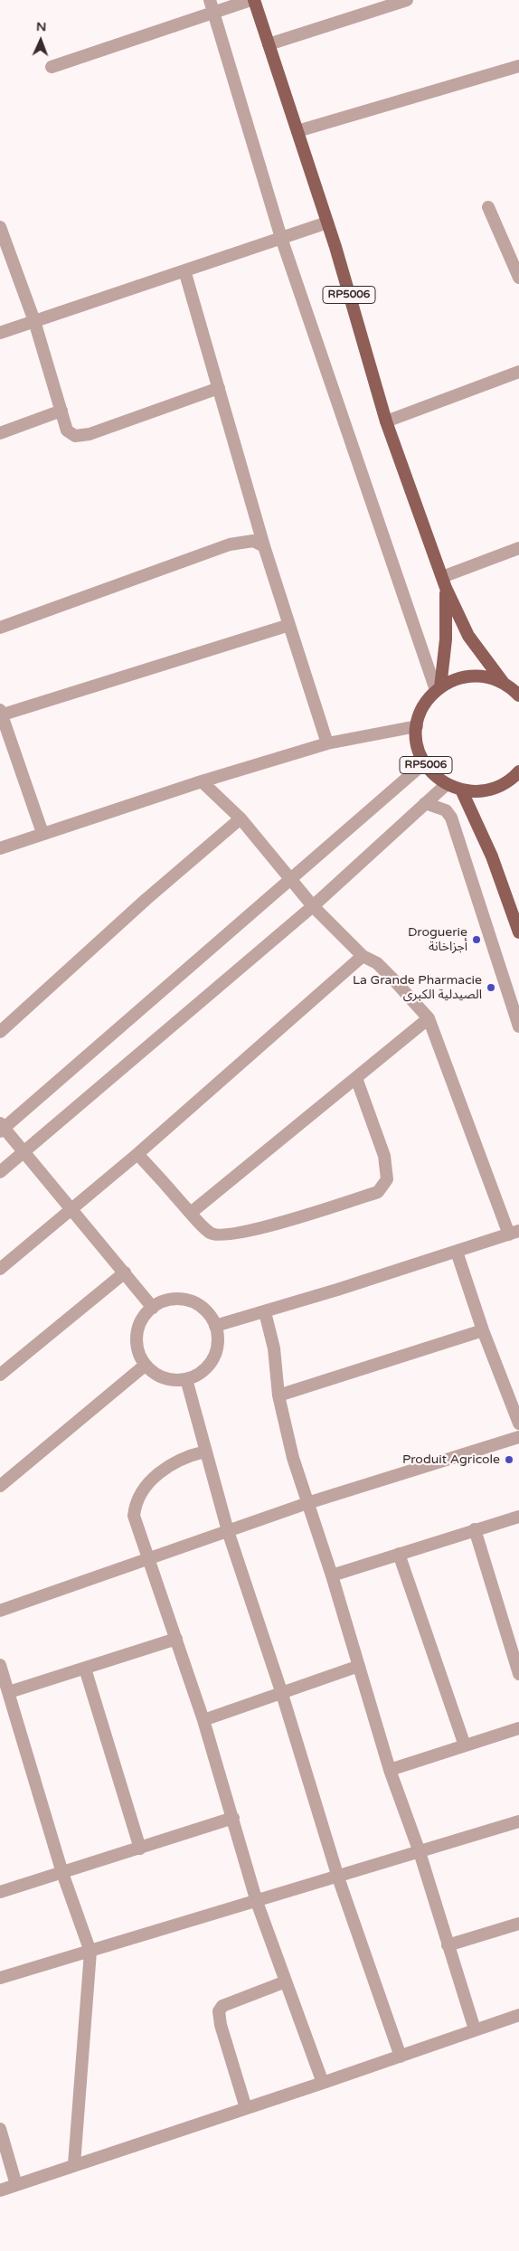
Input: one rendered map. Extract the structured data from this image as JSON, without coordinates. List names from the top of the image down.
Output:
{
  "streets": {
    "main road": ["RP5006"]
  },
  "places": ["Droguerie أجزاخانة", "La Grande Pharmacie الصيدلية الكبرى", "Produit Agricole"],
  "north": "top"
}
